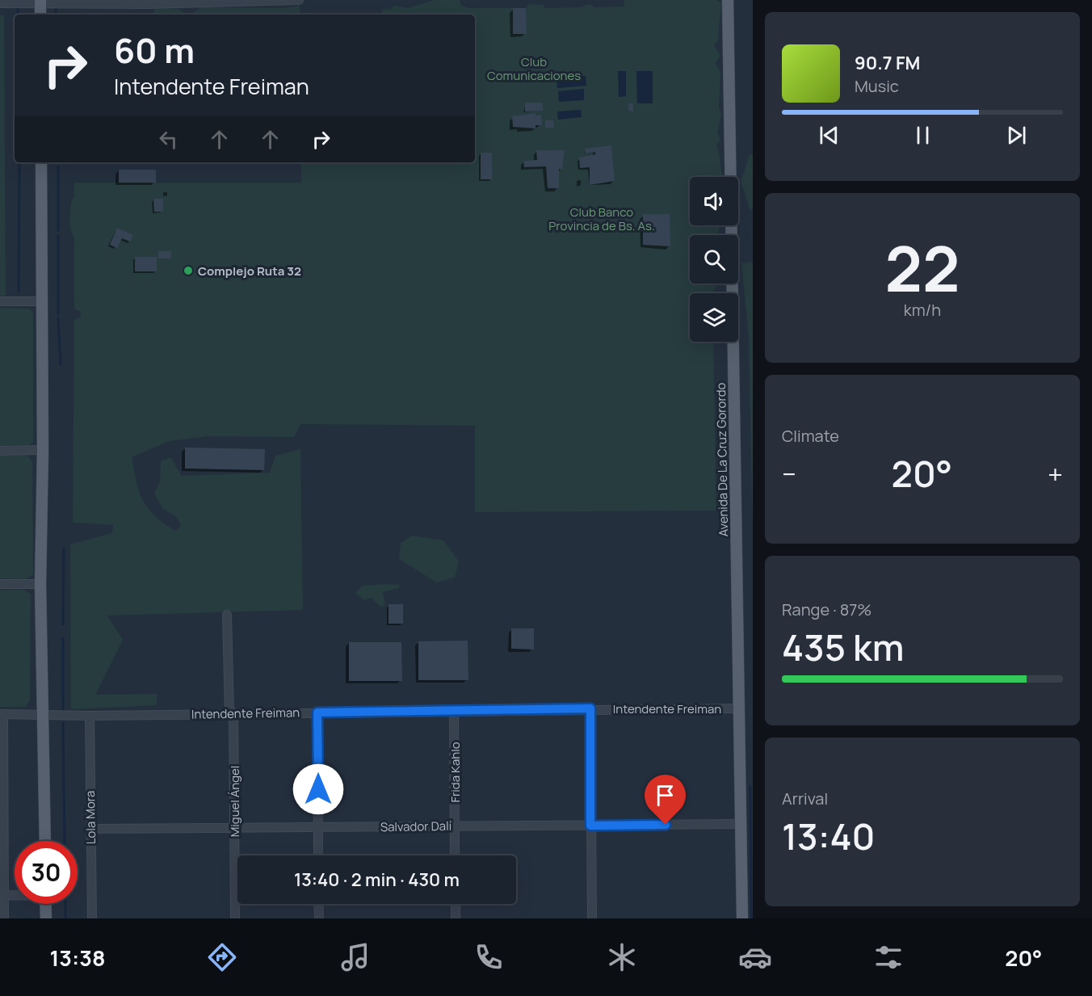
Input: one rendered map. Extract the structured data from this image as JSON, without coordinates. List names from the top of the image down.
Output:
{
  "streets": {
    "main road": ["Avenida De La Cruz Gorordo"],
    "street": [
      "Intendente Freiman",
      "Frida Kahlo",
      "Miguel Ángel",
      "Lola Mora",
      "Salvador Dalí"
    ]
  },
  "crossings": [
    ["Avenida De La Cruz Gorordo", "Intendente Freiman"],
    ["Avenida De La Cruz Gorordo", "Salvador Dalí"],
    ["Intendente Freiman", "Frida Kahlo"],
    ["Intendente Freiman", "Miguel Ángel"],
    ["Intendente Freiman", "Lola Mora"],
    ["Frida Kahlo", "Salvador Dalí"],
    ["Miguel Ángel", "Salvador Dalí"],
    ["Lola Mora", "Salvador Dalí"]
  ],
  "parks": ["Club Comunicaciones", "Club Banco Provincia de Bs. As."],
  "places": ["Complejo Ruta 32"],
  "page": {
    "turn": ["60 m", "Intendente Freiman"],
    "song": ["90.7 FM", "Music"],
    "tile": [
      ["22", "km/h"],
      "Climate",
      ["Range · 87%", "435 km"],
      ["Arrival", "13:40"]
    ],
    "heat": ["−", "20°", "+"],
    "limit": "30",
    "trip": "13:40 · 2 min · 430 m",
    "tabs": ["13:38", "20°"]
  }
}
